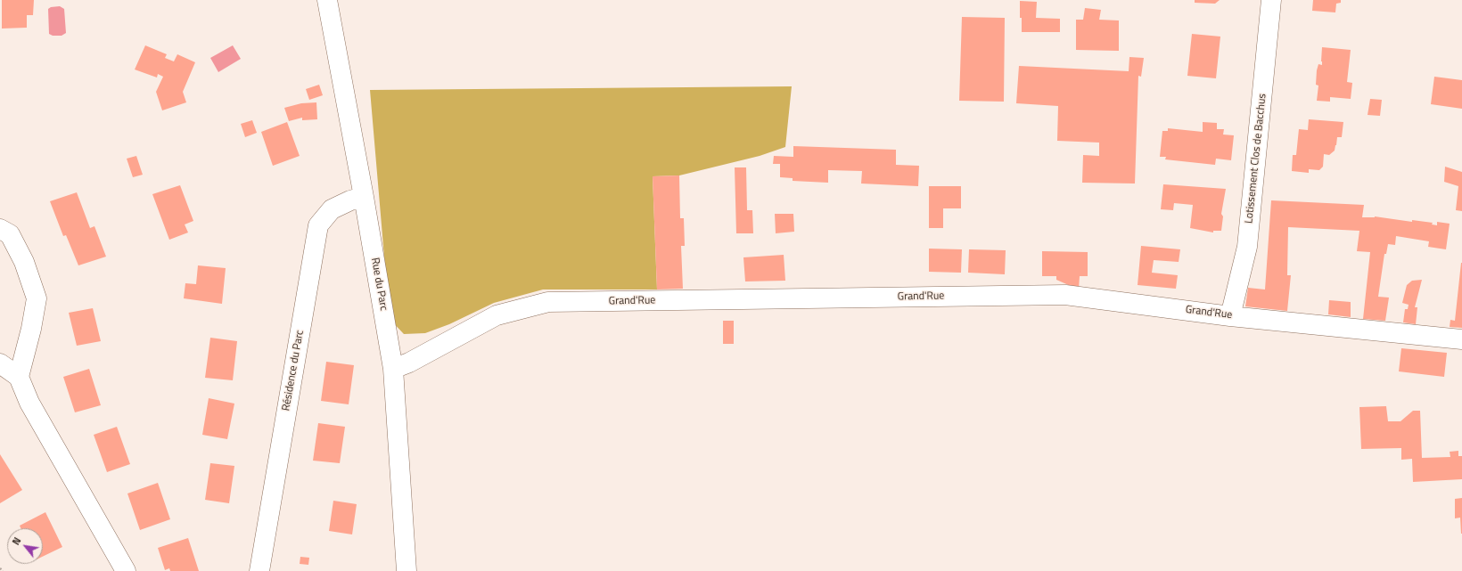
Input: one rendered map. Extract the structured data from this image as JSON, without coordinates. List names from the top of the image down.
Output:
{
  "streets": {
    "street": [
      "Lotissement Clos de Bacchus",
      "Rue du Parc",
      "Grand'Rue",
      "Résidence du Parc"
    ]
  },
  "crossings": [
    ["Lotissement Clos de Bacchus", "Grand'Rue"],
    ["Rue du Parc", "Grand'Rue"],
    ["Rue du Parc", "Résidence du Parc"]
  ],
  "north": "top left"
}
